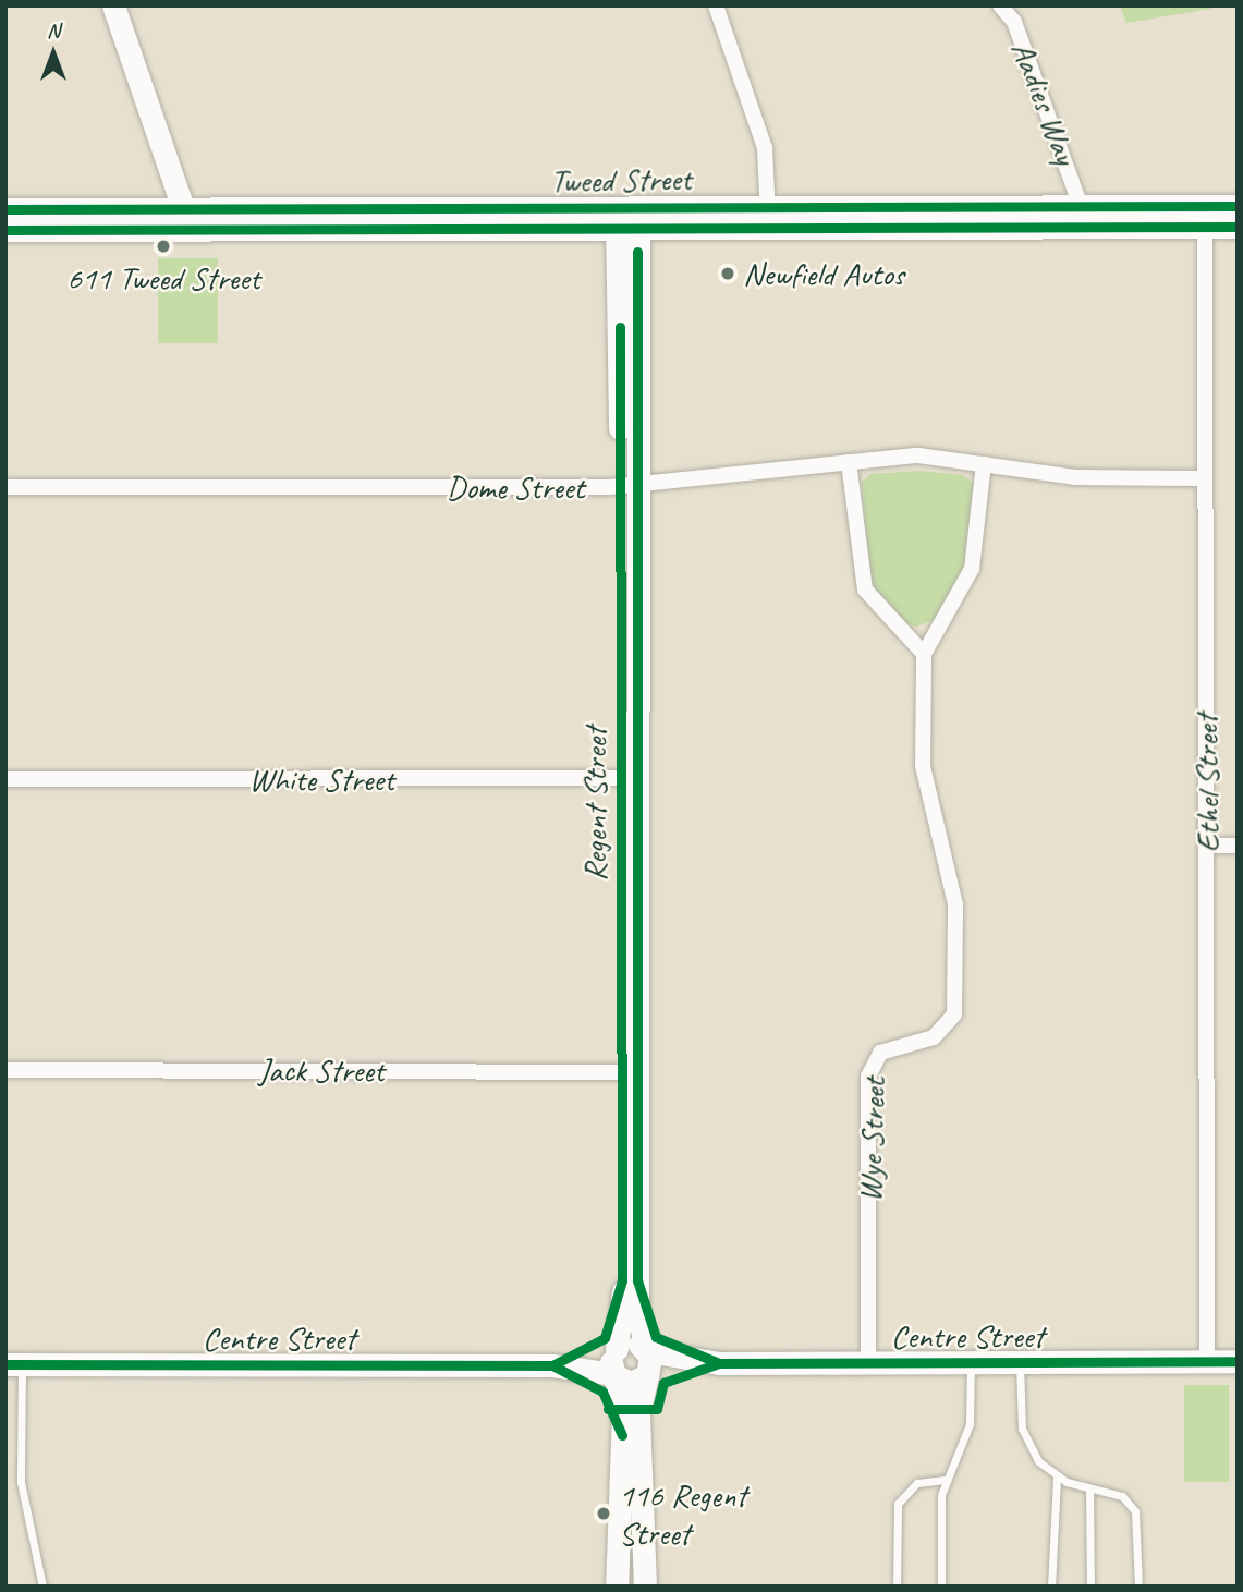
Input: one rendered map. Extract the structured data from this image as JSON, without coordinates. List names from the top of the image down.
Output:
{
  "streets": {
    "street": [
      "Aadies Way",
      "Tweed Street",
      "Dome Street",
      "White Street",
      "Ethel Street",
      "Regent Street",
      "Jack Street",
      "Wye Street",
      "Centre Street"
    ]
  },
  "crossings": [
    ["Aadies Way", "Tweed Street"],
    ["Tweed Street", "Ethel Street"],
    ["Tweed Street", "Regent Street"],
    ["Dome Street", "Ethel Street"],
    ["Dome Street", "Regent Street"],
    ["Dome Street", "Wye Street"],
    ["White Street", "Regent Street"],
    ["Ethel Street", "Centre Street"],
    ["Regent Street", "Jack Street"],
    ["Regent Street", "Centre Street"],
    ["Wye Street", "Centre Street"]
  ],
  "places": ["611 Tweed Street", "Newfield Autos", "116 Regent Street"],
  "north": "top"
}
